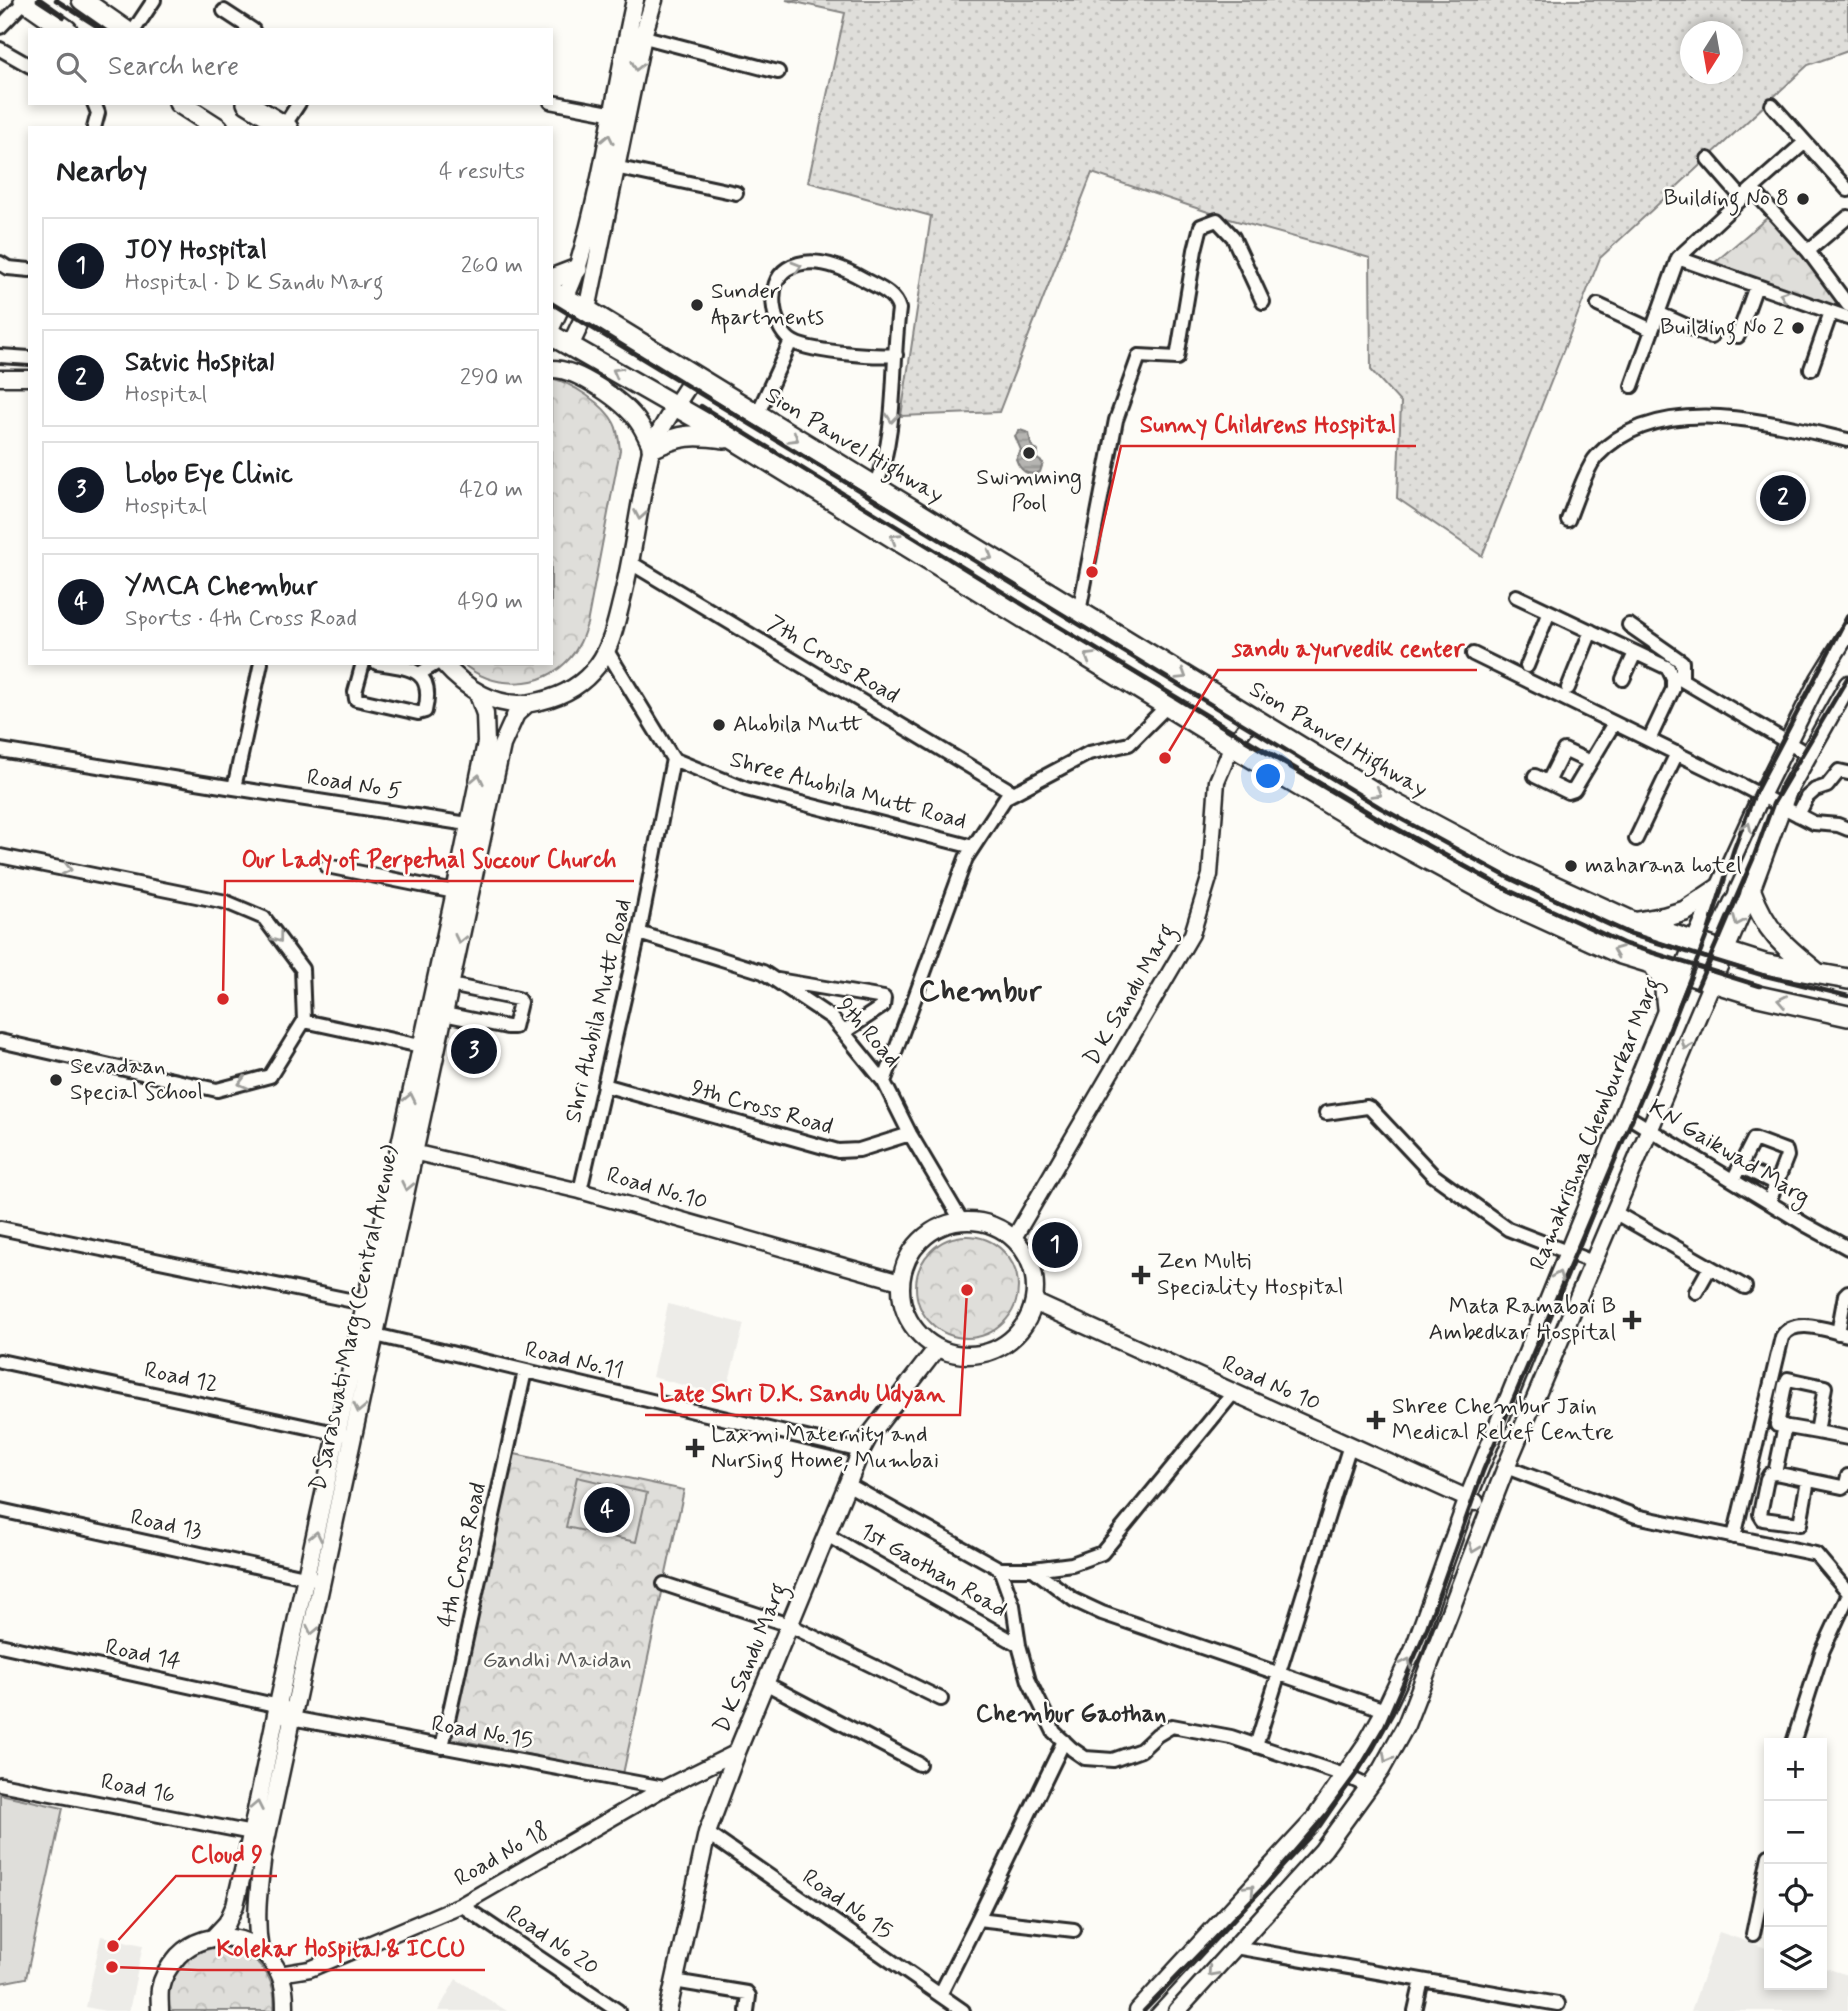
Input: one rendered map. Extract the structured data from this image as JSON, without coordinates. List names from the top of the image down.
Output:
{
  "streets": {
    "highway": ["Sion Panvel Highway"],
    "main road": [
      "D K Sandu Marg",
      "Ramakrishna Chemburkar Marg",
      "D Saraswati Marg (Central Avenue)",
      "Road No 10"
    ],
    "street": [
      "7th Cross Road",
      "Road No 5",
      "Shree Ahobila Mutt Road",
      "Shri Ahobila Mutt Road",
      "9th Road",
      "9th Cross Road",
      "KN Gaikwad Marg",
      "Road No.10",
      "Road No.11",
      "Road 12",
      "Road 13",
      "4th Cross Road",
      "1st Gaothan Road",
      "Road 14",
      "Road No.15",
      "Road 16",
      "Road No 18",
      "Road No 15",
      "Road No 20"
    ]
  },
  "crossings": [
    ["Sion Panvel Highway", "D K Sandu Marg"],
    ["Sion Panvel Highway", "Ramakrishna Chemburkar Marg"],
    ["Road No 5", "D Saraswati Marg (Central Avenue)"],
    ["Shree Ahobila Mutt Road", "Shri Ahobila Mutt Road"],
    ["D K Sandu Marg", "9th Road"],
    ["D K Sandu Marg", "Road No.10"],
    ["D K Sandu Marg", "Road No.11"],
    ["D K Sandu Marg", "Road No 10"],
    ["D K Sandu Marg", "1st Gaothan Road"],
    ["D K Sandu Marg", "Road No 18"],
    ["D K Sandu Marg", "Road No 15"],
    ["Shri Ahobila Mutt Road", "9th Road"],
    ["Shri Ahobila Mutt Road", "9th Cross Road"],
    ["Shri Ahobila Mutt Road", "Road No.10"],
    ["9th Road", "9th Cross Road"],
    ["9th Road", "Road No.10"],
    ["9th Road", "Road No 10"],
    ["Ramakrishna Chemburkar Marg", "KN Gaikwad Marg"],
    ["Ramakrishna Chemburkar Marg", "Road No 10"],
    ["Road No.10", "D Saraswati Marg (Central Avenue)"],
    ["Road No.10", "Road No 10"],
    ["D Saraswati Marg (Central Avenue)", "Road No.11"],
    ["D Saraswati Marg (Central Avenue)", "Road 12"],
    ["D Saraswati Marg (Central Avenue)", "Road 13"],
    ["D Saraswati Marg (Central Avenue)", "Road 14"],
    ["D Saraswati Marg (Central Avenue)", "Road No.15"],
    ["D Saraswati Marg (Central Avenue)", "Road 16"],
    ["Road No.11", "4th Cross Road"],
    ["4th Cross Road", "Road No.15"],
    ["Road 14", "Road No.15"],
    ["Road No.15", "Road No 18"],
    ["Road No 18", "Road No 20"]
  ],
  "districts": ["Chembur", "Chembur Gaothan"],
  "parks": ["Gandhi Maidan"],
  "places": {
    "other": [
      "Building No 8",
      "Sunder Apartments",
      "Building No 2",
      "Swimming Pool",
      "Sunny Childrens Hospital",
      "Ahobila Mutt",
      "sandu ayurvedik center",
      "maharana hotel",
      "Our Lady of Perpetual Succour Church",
      "Sevadaan Special School",
      "Late Shri D.K. Sandu Udyan",
      "Cloud 9",
      "Kolekar Hospital & ICCU"
    ],
    "health": [
      "Zen Multi Speciality Hospital",
      "Mata Ramabai B Ambedkar Hospital",
      "Shree Chembur Jain Medical Relief Centre",
      "Laxmi Maternity and Nursing Home, Mumbai"
    ]
  },
  "north": "bottom",
  "page": {
    "search": "Search here",
    "heading": ["Nearby", "4 results"],
    "list": [
      {
        "mark": "1",
        "name": "JOY Hospital",
        "note": "Hospital · D K Sandu Marg",
        "value": "260 m"
      },
      {
        "mark": "2",
        "name": "Satvic Hospital",
        "note": "Hospital",
        "value": "290 m"
      },
      {
        "mark": "3",
        "name": "Lobo Eye Clinic",
        "note": "Hospital",
        "value": "420 m"
      },
      {
        "mark": "4",
        "name": "YMCA Chembur",
        "note": "Sports · 4th Cross Road",
        "value": "490 m"
      }
    ],
    "pins": [
      "2",
      "3",
      "1",
      "4"
    ],
    "map_buttons": ["+", "−"]
  }
}
